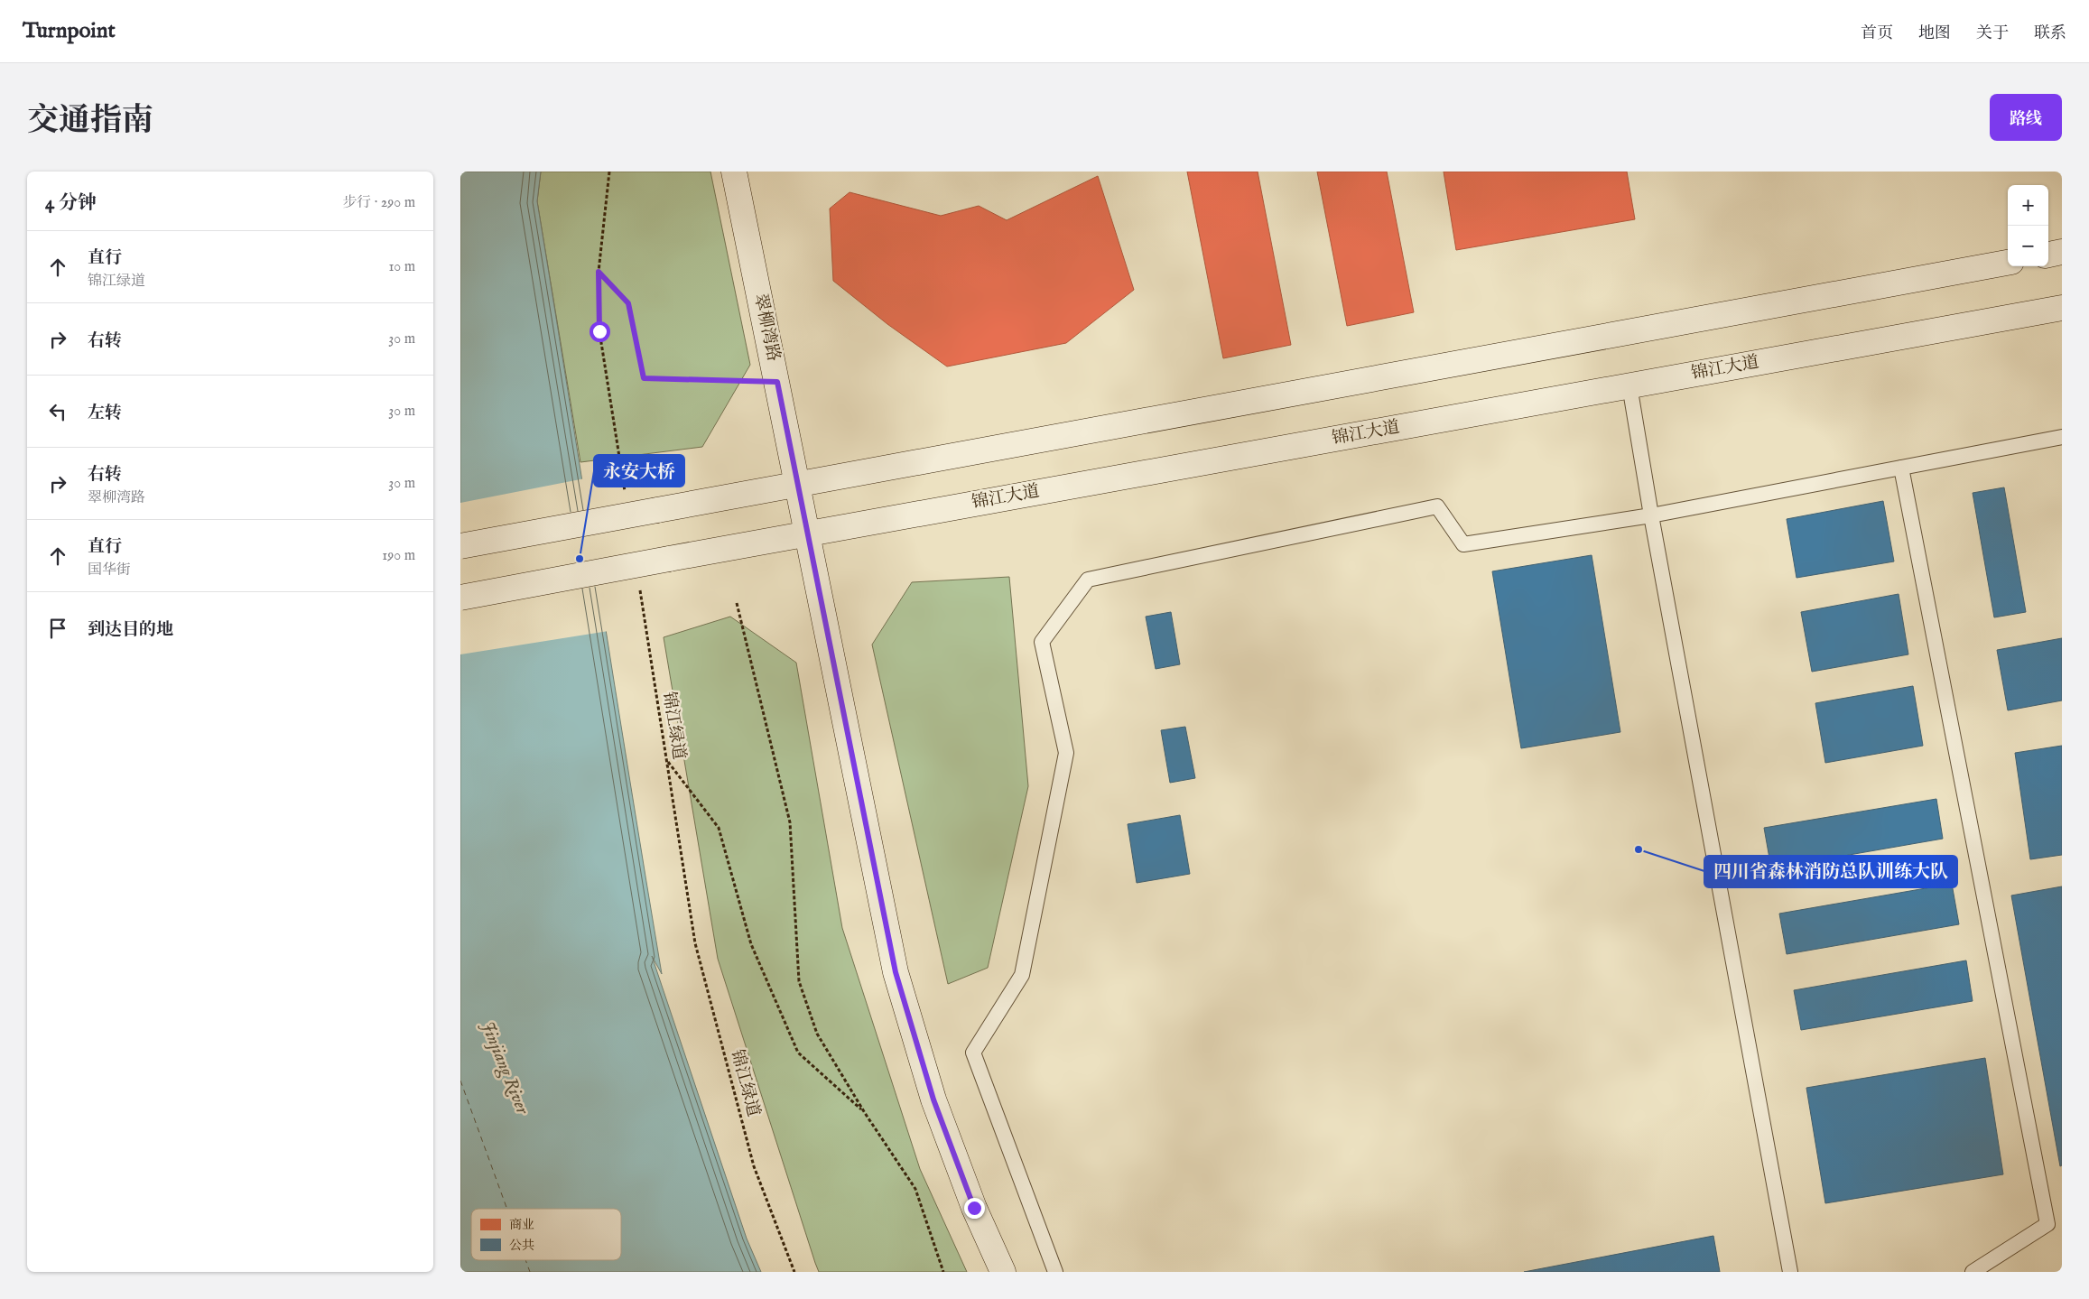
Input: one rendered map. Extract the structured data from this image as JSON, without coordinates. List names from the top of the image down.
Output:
{
  "streets": {
    "main road": ["翠柳湾路", "锦江大道"],
    "path": ["锦江绿道"]
  },
  "crossings": [
    ["翠柳湾路", "锦江大道"]
  ],
  "water": ["Jinjiang River"],
  "places": ["永安大桥", "四川省森林消防总队训练大队"],
  "legend": ["商业", "公共"],
  "page": {
    "header": "Turnpoint",
    "nav": [
      "首页",
      "地图",
      "关于",
      "联系"
    ],
    "title": "交通指南",
    "buttons": "路线",
    "heading": ["4 分钟", "步行 · 290 m"],
    "map_buttons": ["+", "−"],
    "list": [
      ["直行", "锦江绿道", "10 m"],
      ["右转", "30 m"],
      ["左转", "30 m"],
      ["右转", "翠柳湾路", "30 m"],
      ["直行", "国华街", "190 m"],
      "到达目的地"
    ]
  }
}
